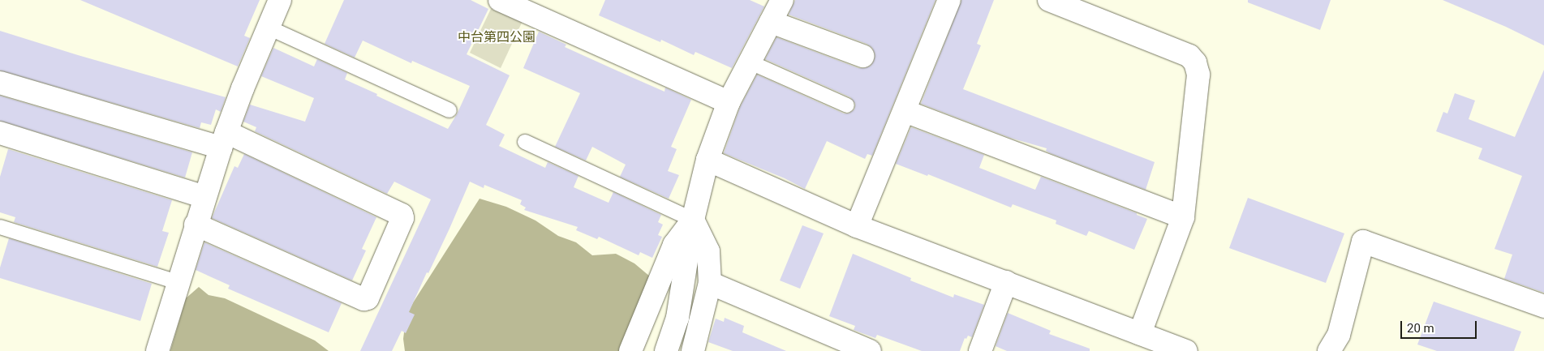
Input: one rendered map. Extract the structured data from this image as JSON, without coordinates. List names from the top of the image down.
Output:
{
  "parks": ["中台第四公園"],
  "scale_bar": "20 m"
}
